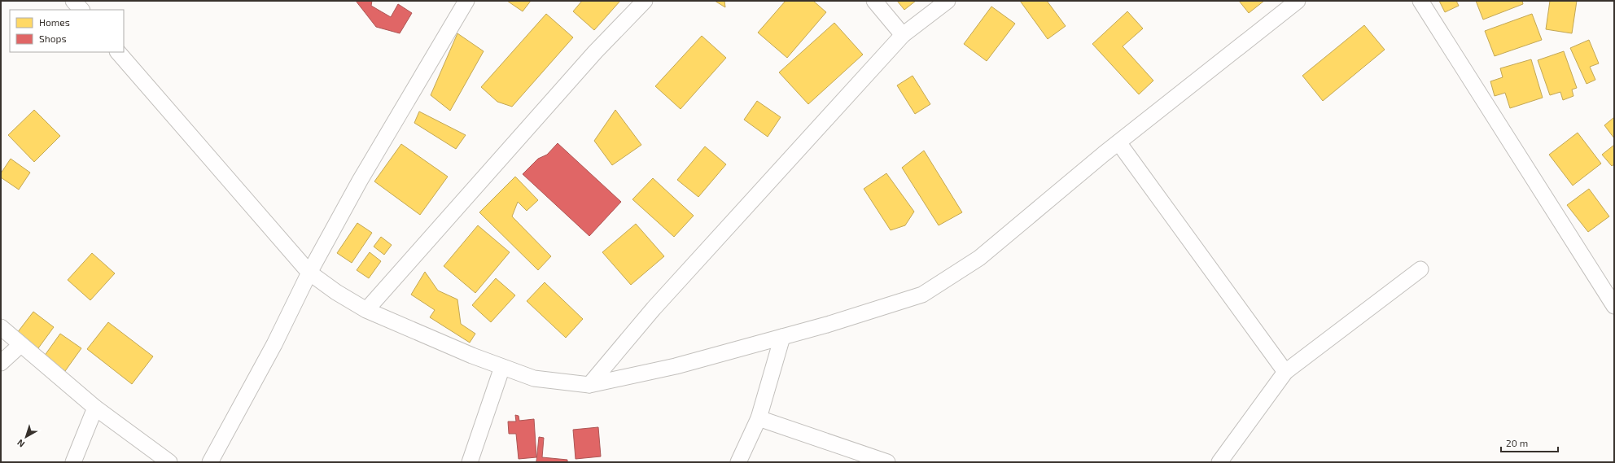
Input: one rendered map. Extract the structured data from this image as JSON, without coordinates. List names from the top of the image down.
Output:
{
  "legend": ["Homes", "Shops"],
  "scale_bar": "20 m",
  "north": "bottom left"
}
